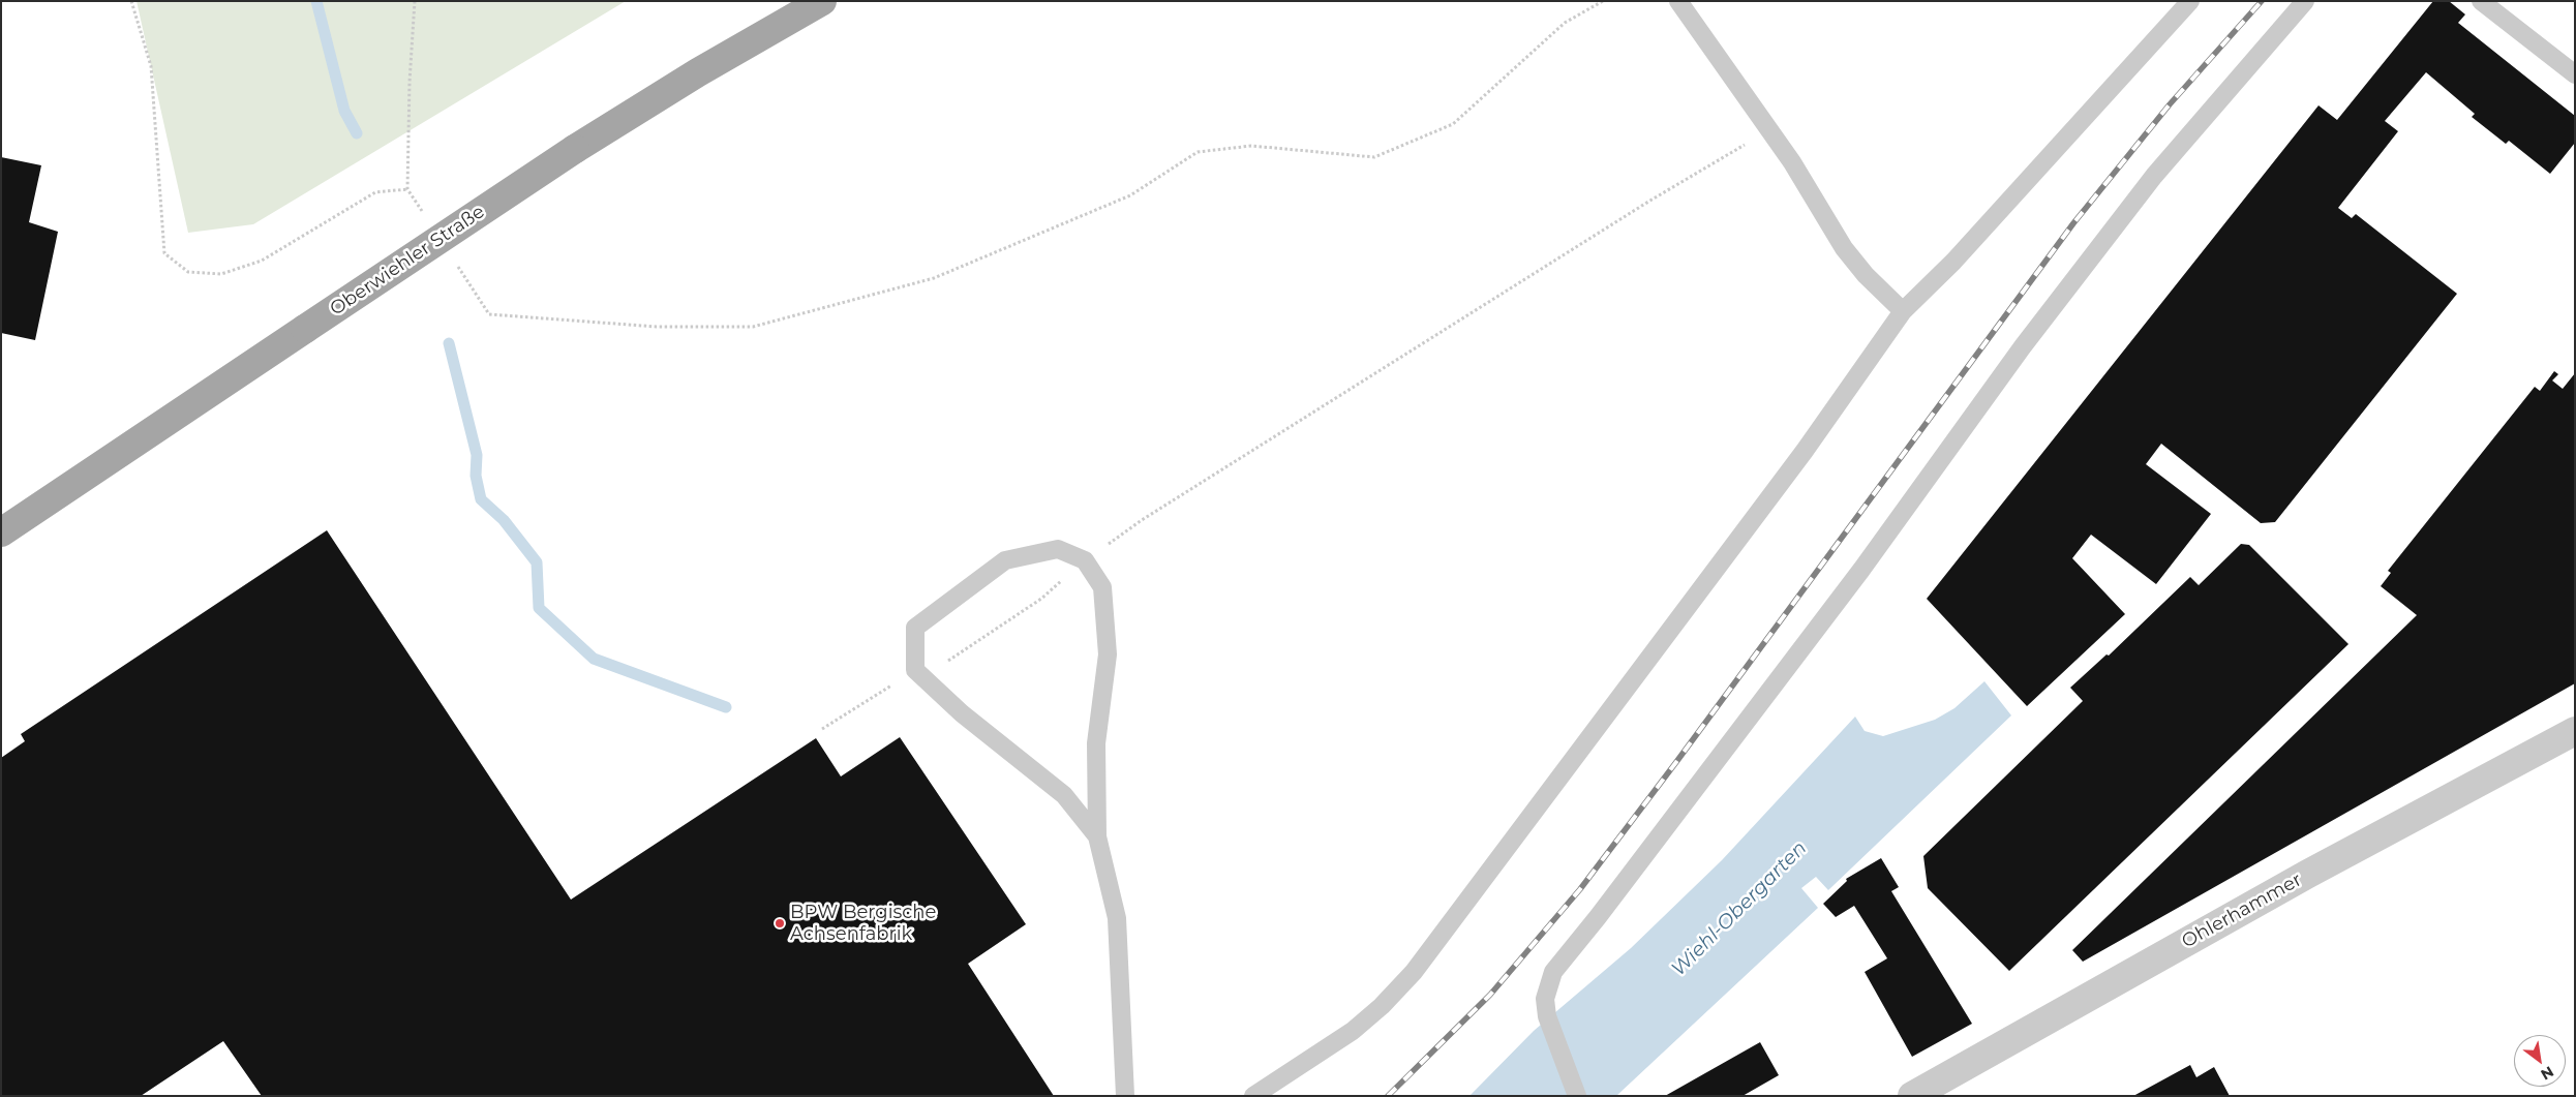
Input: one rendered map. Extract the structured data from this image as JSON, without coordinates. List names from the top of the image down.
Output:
{
  "streets": {
    "main road": ["Oberwiehler Straße"],
    "street": ["Ohlerhammer"]
  },
  "water": ["Wiehl-Obergarten"],
  "places": ["BPW Bergische Achsenfabrik"],
  "north": "bottom right"
}
